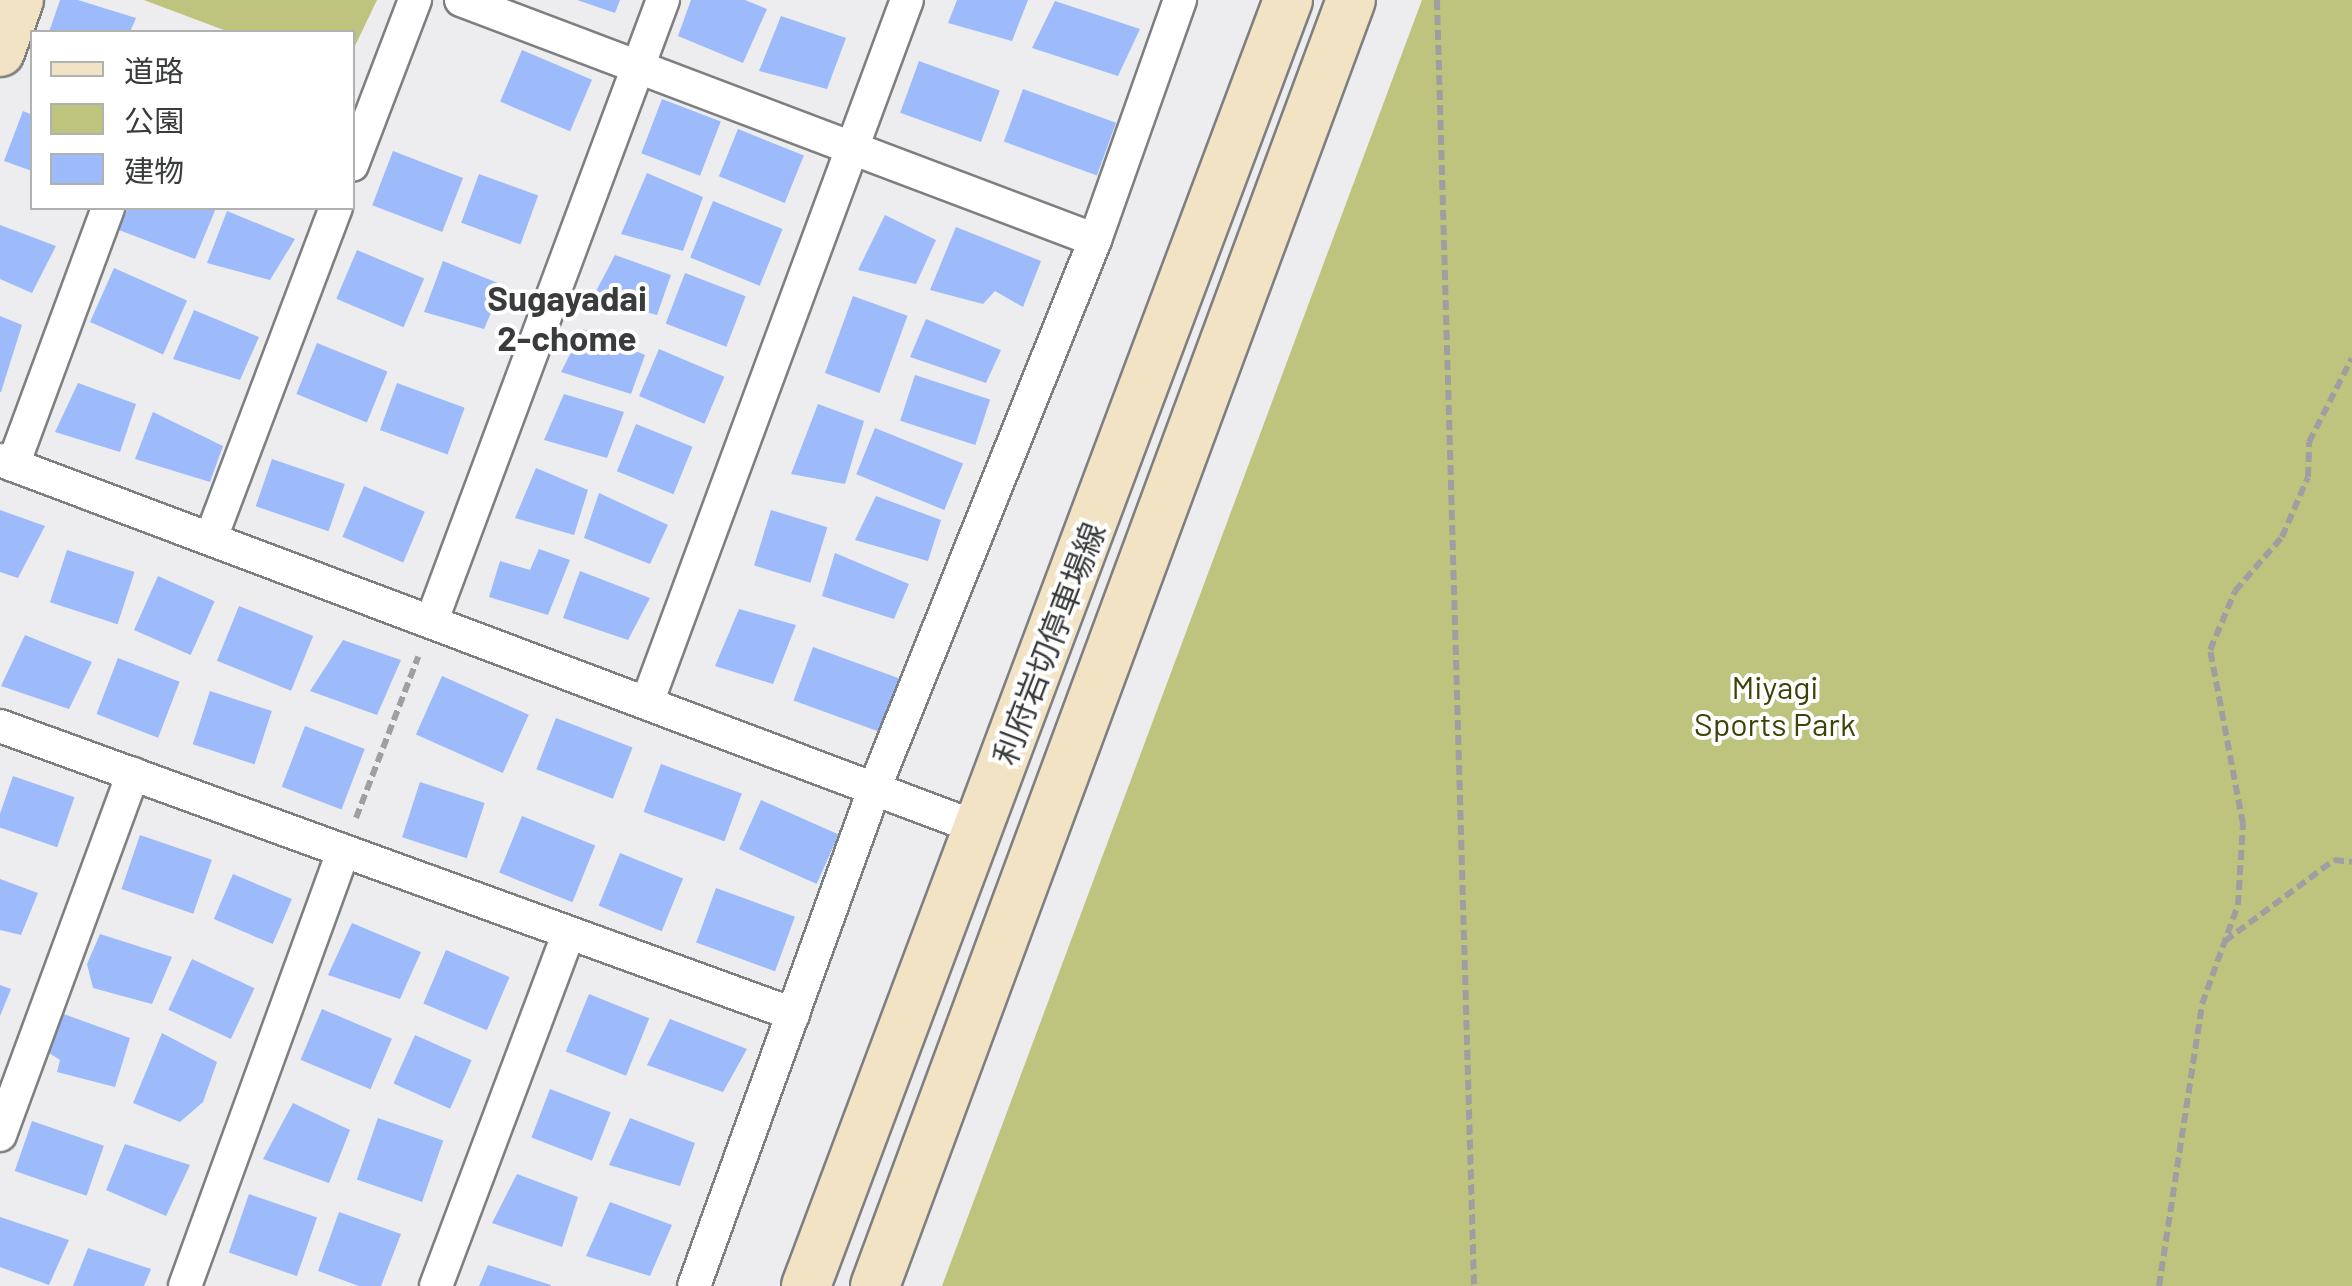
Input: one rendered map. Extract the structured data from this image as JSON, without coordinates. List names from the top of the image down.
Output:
{
  "streets": {
    "main road": ["利府岩切停車場線"]
  },
  "districts": ["Sugayadai 2-chome"],
  "parks": ["Miyagi Sports Park"],
  "legend": ["道路", "公園", "建物"]
}
